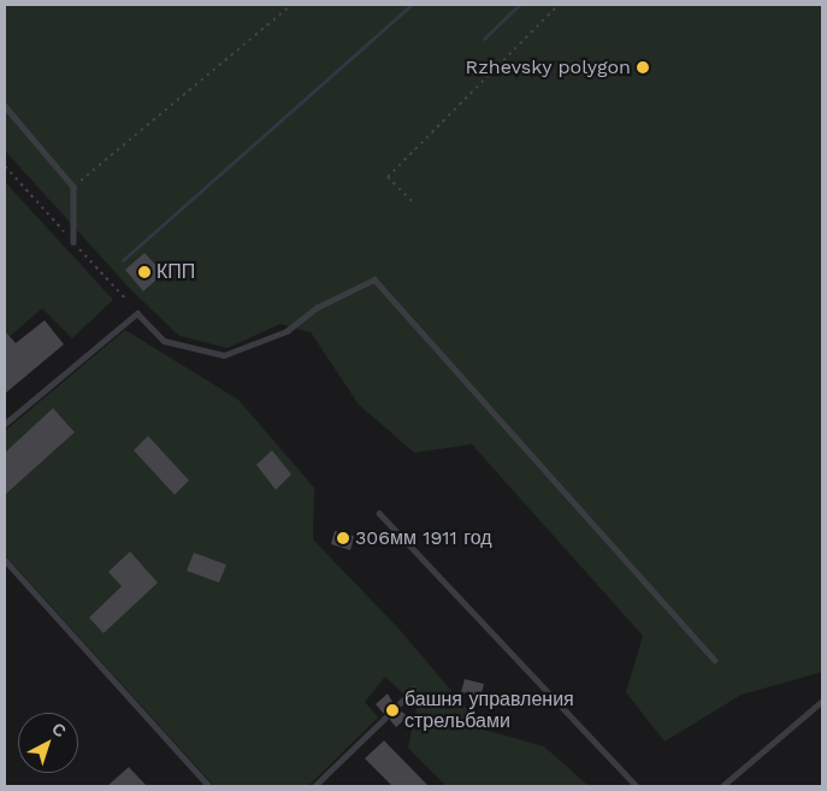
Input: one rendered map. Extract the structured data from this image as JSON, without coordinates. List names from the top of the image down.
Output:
{
  "places": [
    "Rzhevsky polygon",
    "КПП",
    "306мм 1911 год",
    "башня управления стрельбами"
  ],
  "north": "top right"
}
